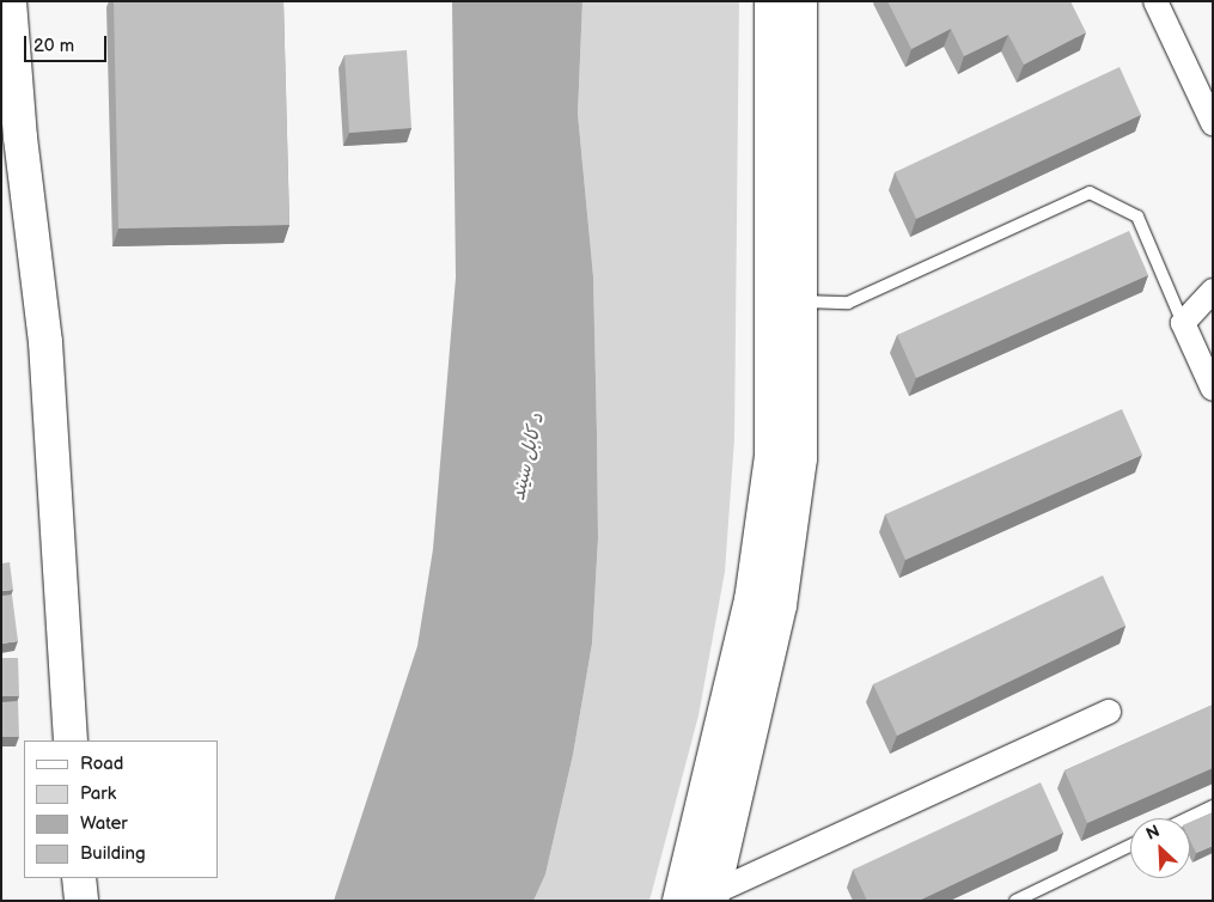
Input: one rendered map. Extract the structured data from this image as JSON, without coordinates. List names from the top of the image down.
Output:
{
  "water": ["د کابل سيند"],
  "legend": [
    "Road",
    "Park",
    "Water",
    "Building"
  ],
  "scale_bar": "20 m",
  "north": "top left"
}
